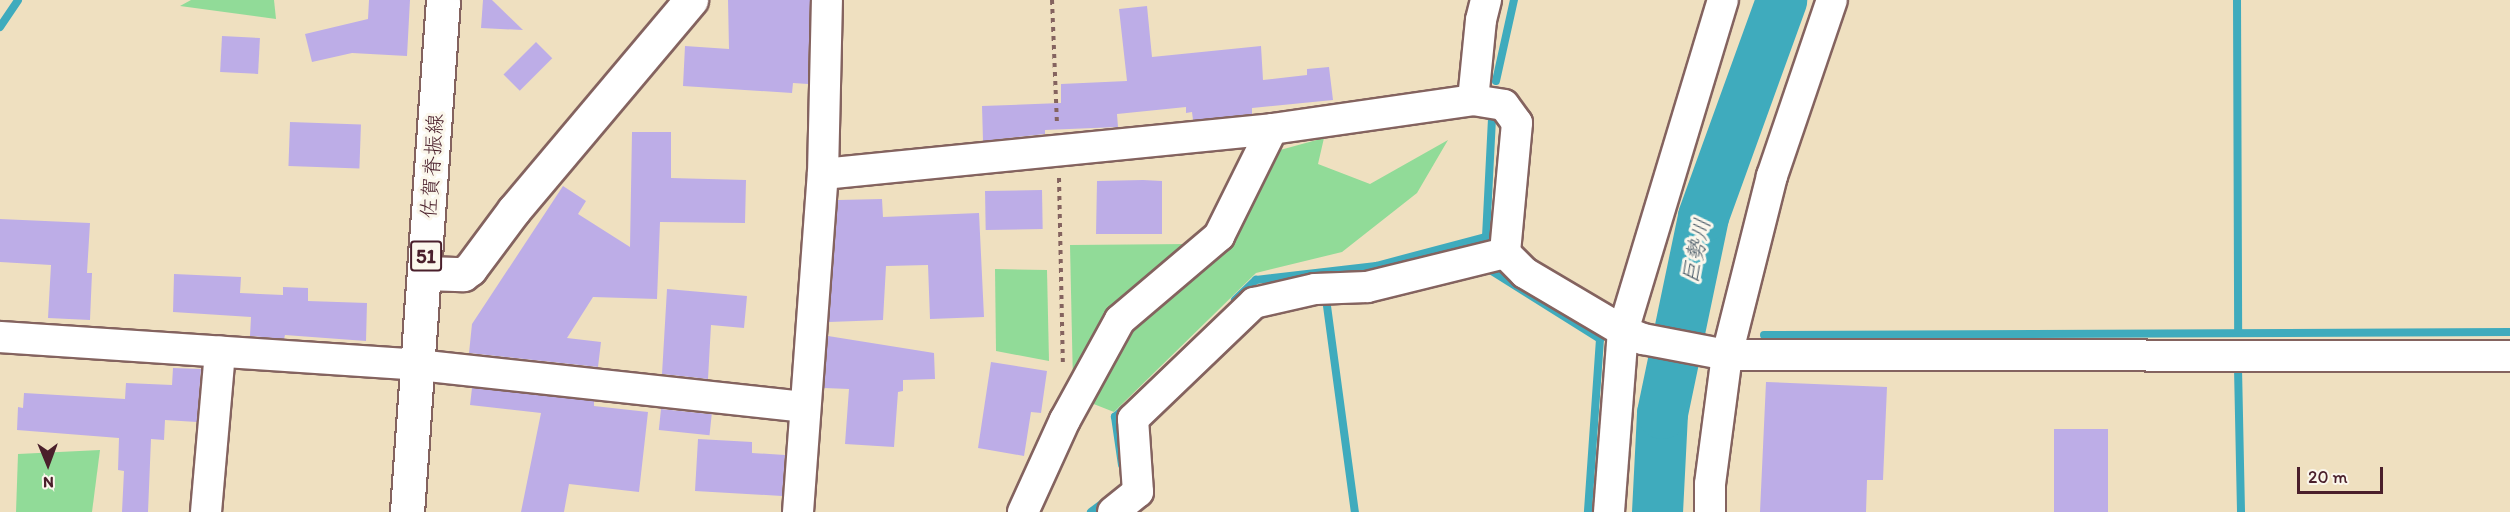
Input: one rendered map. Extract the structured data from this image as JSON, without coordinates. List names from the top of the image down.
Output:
{
  "streets": {
    "main road": ["佐賀脊振線", "51"]
  },
  "water": ["巨勢川"],
  "scale_bar": "20 m",
  "north": "bottom"
}
